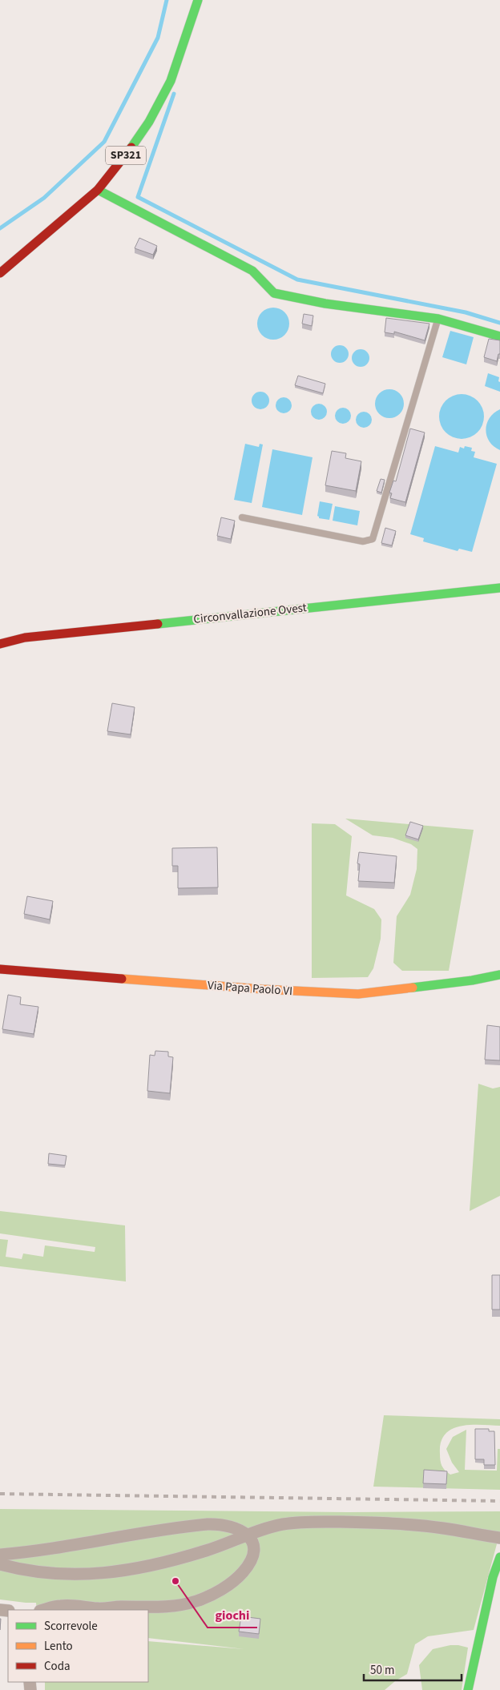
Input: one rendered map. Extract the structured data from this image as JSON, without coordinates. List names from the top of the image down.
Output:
{
  "streets": {
    "street": ["SP321", "Circonvallazione Ovest", "Via Papa Paolo VI"]
  },
  "places": ["giochi"],
  "legend": ["Scorrevole", "Lento", "Coda"],
  "scale_bar": "50 m"
}
